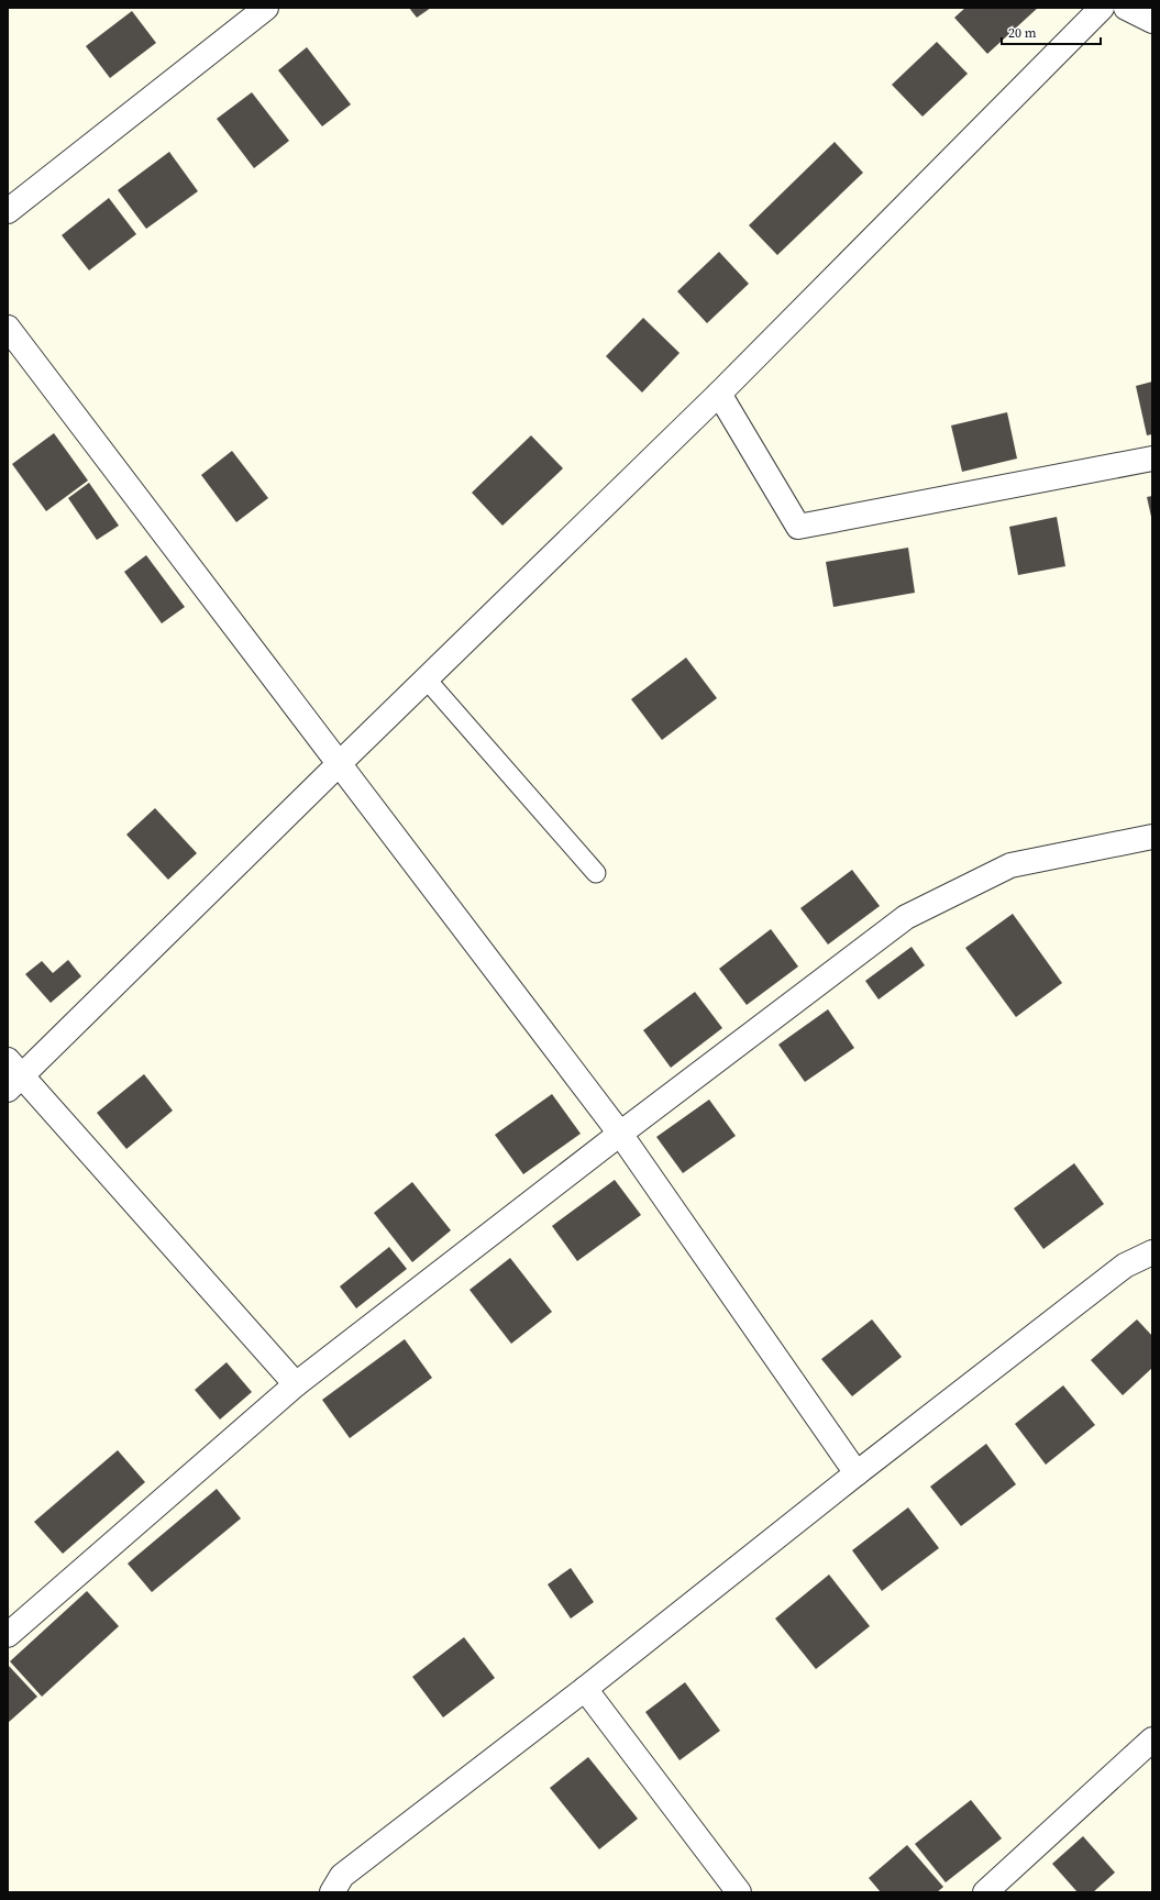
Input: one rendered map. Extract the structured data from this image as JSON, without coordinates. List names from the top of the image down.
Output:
{
  "scale_bar": "20 m"
}
